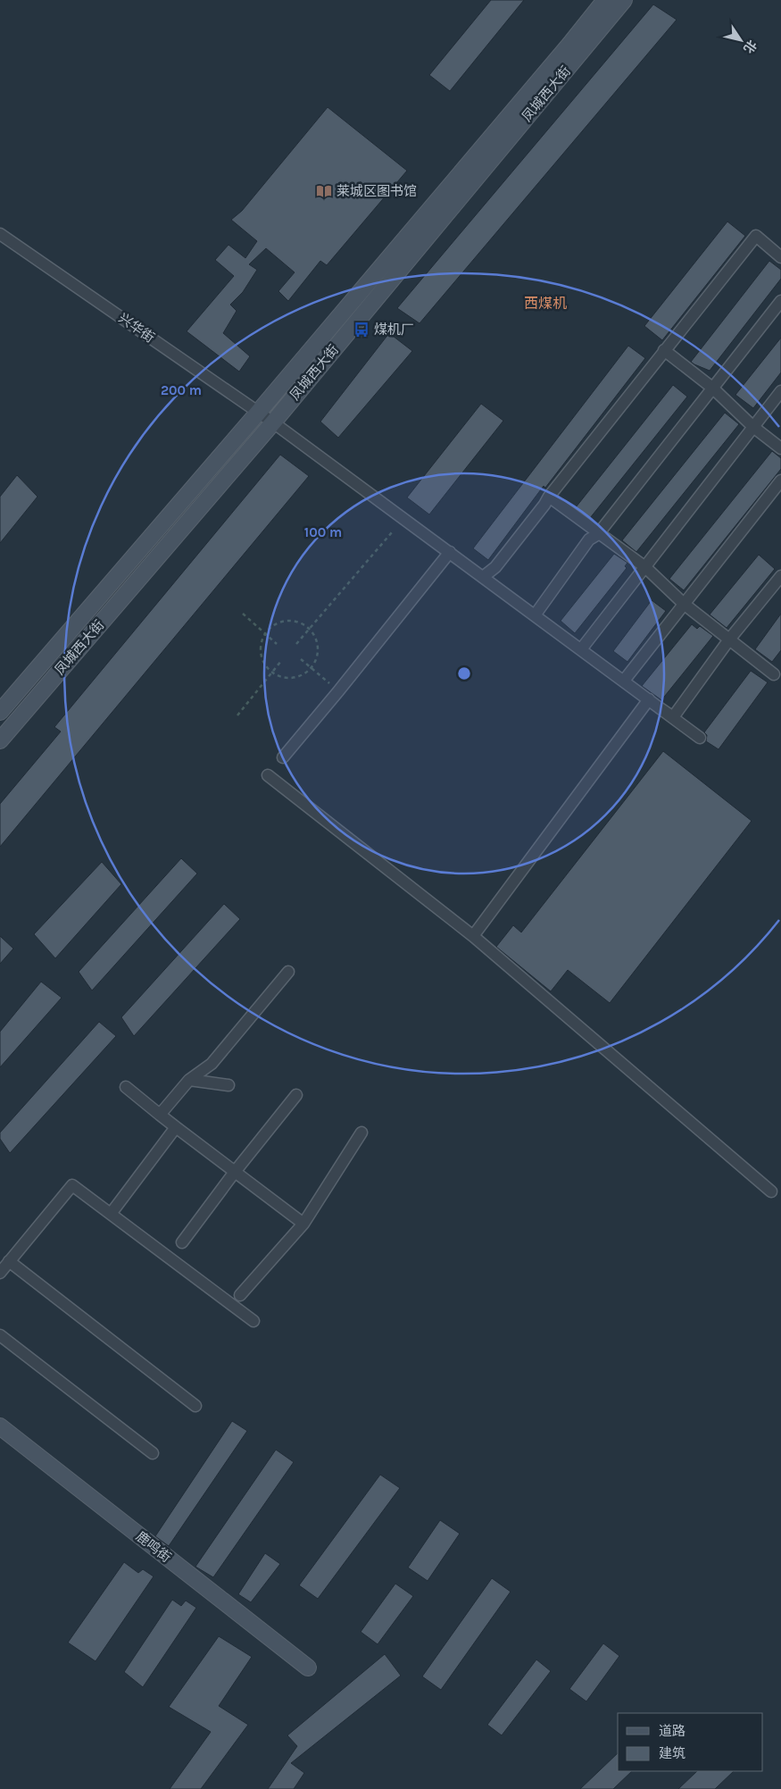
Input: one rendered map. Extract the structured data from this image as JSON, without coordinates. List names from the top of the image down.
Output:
{
  "streets": {
    "main road": ["凤城西大街", "鹿鸣街"],
    "street": ["兴华街"]
  },
  "crossings": [
    ["凤城西大街", "兴华街"]
  ],
  "districts": ["西煤机"],
  "places": {
    "library": ["莱城区图书馆"],
    "bus stop": ["煤机厂"]
  },
  "legend": ["道路", "建筑"],
  "north": "bottom right",
  "rings": ["200 m", "100 m"]
}
